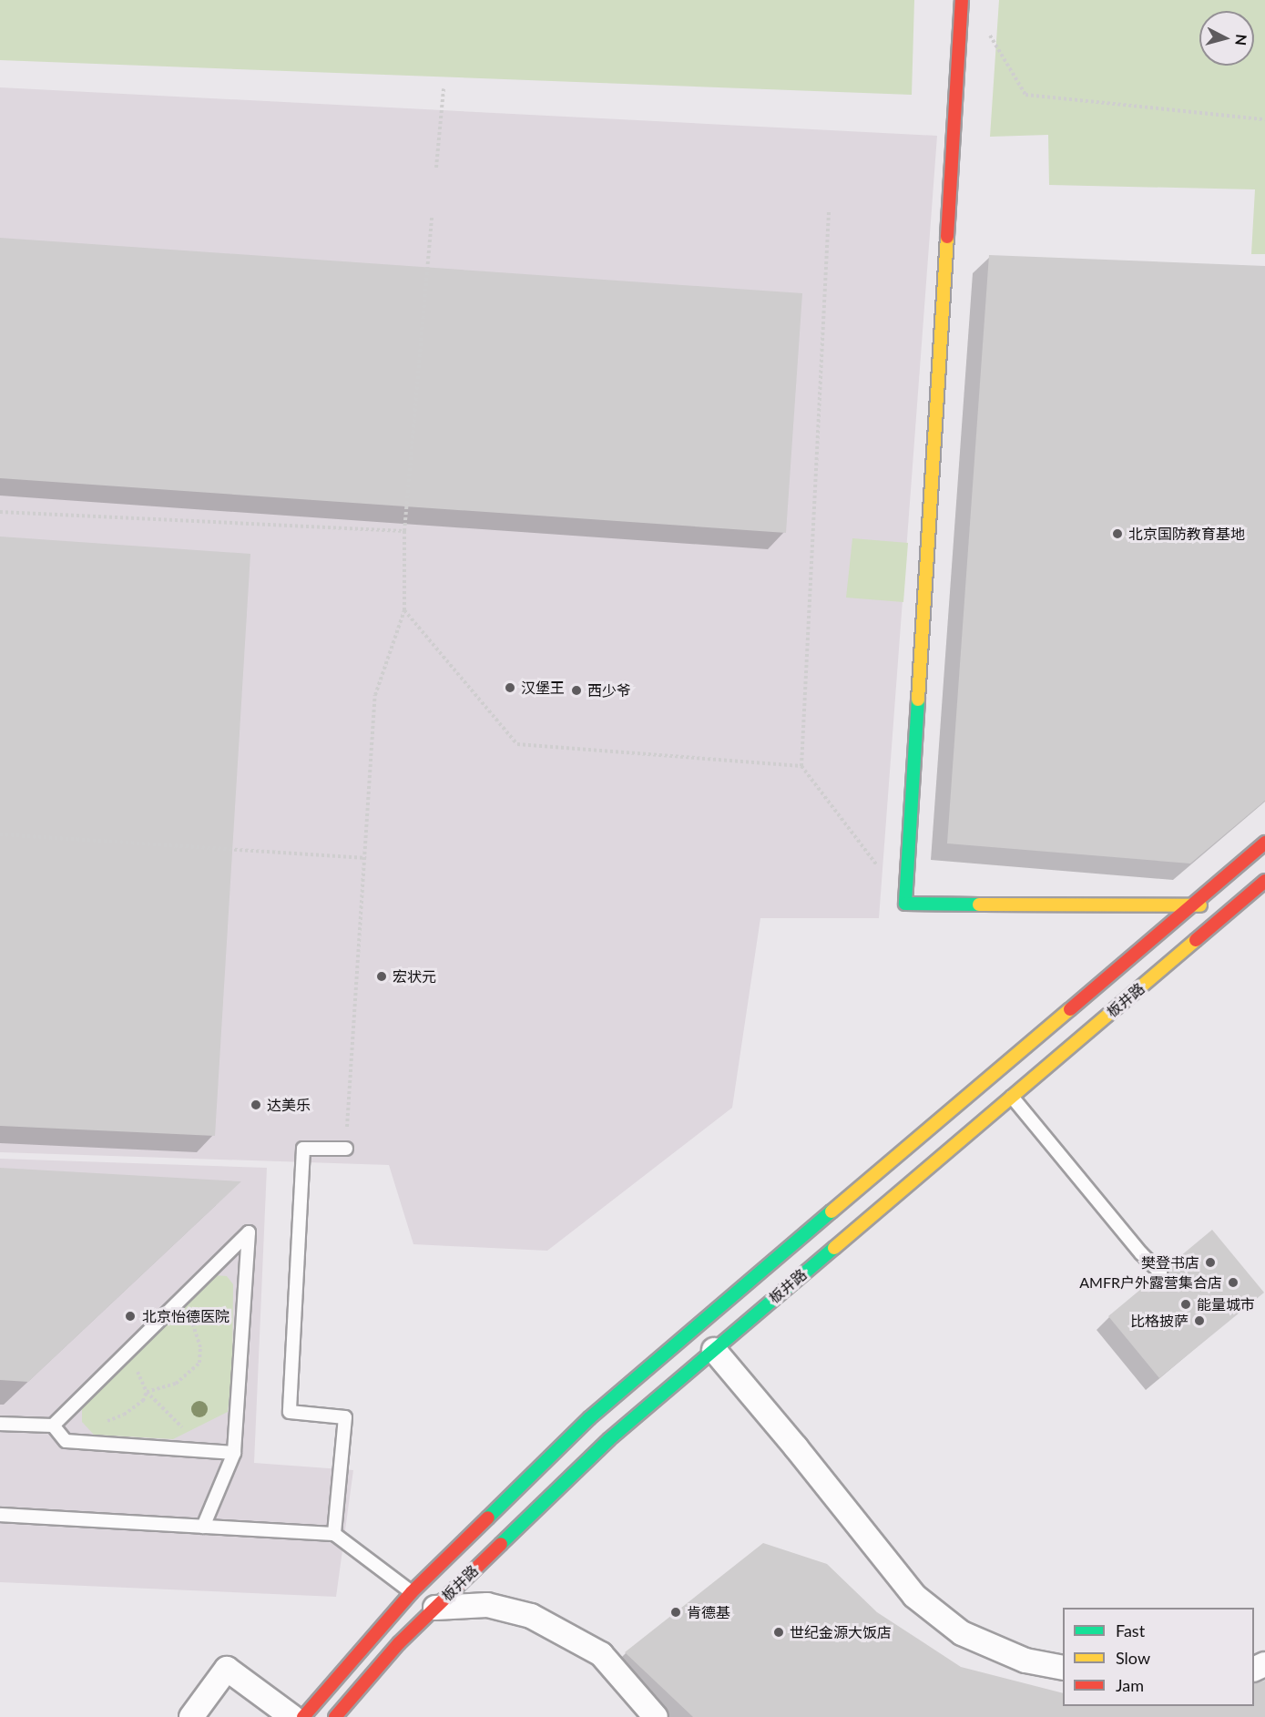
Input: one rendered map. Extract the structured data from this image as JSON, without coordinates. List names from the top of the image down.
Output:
{
  "streets": {
    "street": ["板井路"]
  },
  "places": [
    "北京国防教育基地",
    "汉堡王",
    "西少爷",
    "宏状元",
    "达美乐",
    "樊登书店",
    "AMFR户外露营集合店",
    "能量城市",
    "北京怡德医院",
    "比格披萨",
    "肯德基",
    "世纪金源大饭店"
  ],
  "legend": ["Fast", "Slow", "Jam"],
  "north": "right"
}
